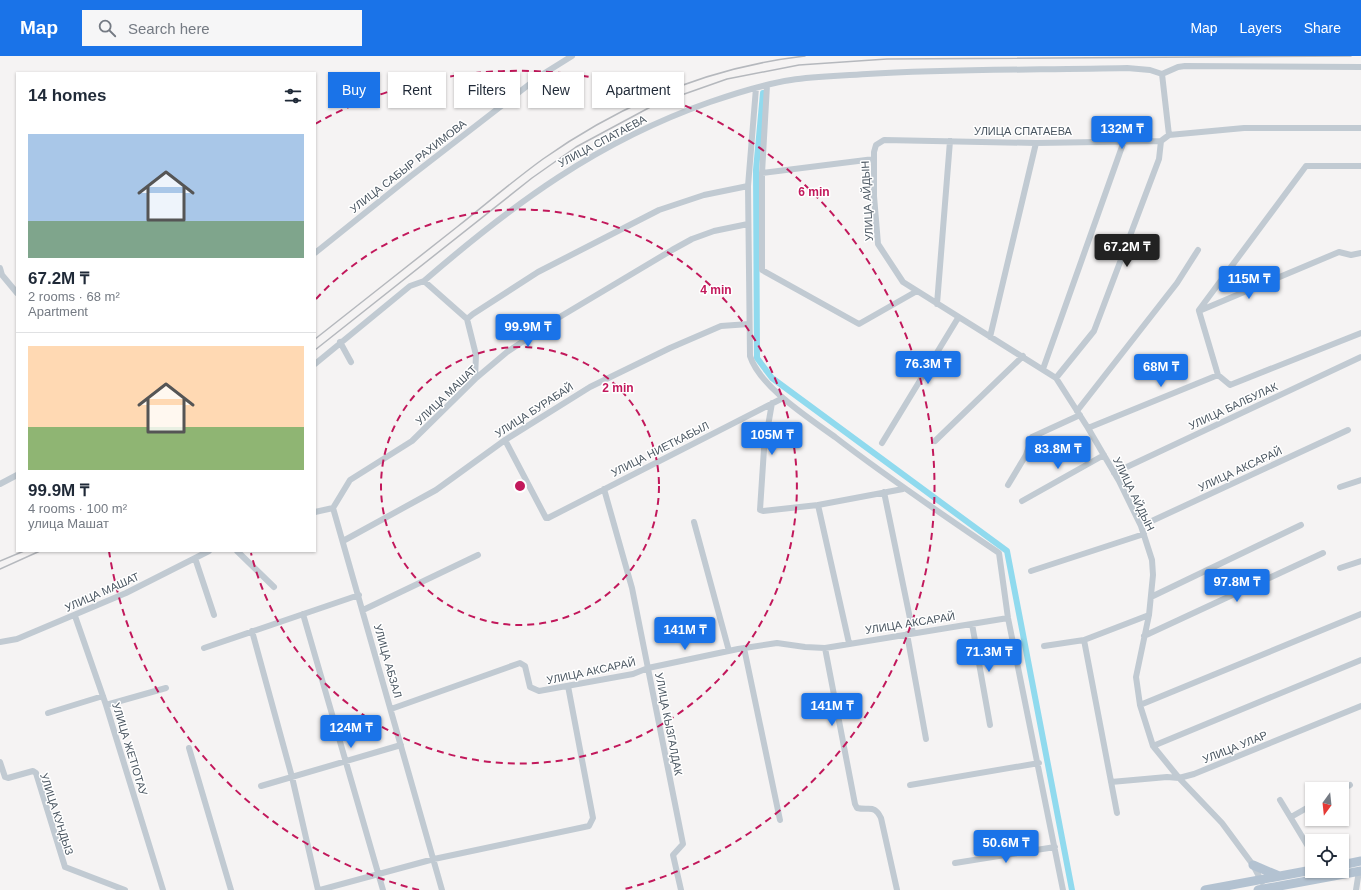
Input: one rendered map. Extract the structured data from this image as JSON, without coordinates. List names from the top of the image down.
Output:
{
  "streets": {
    "street": [
      "УЛИЦА СПАТАЕВА",
      "УЛИЦА САБЫР РАХИМОВА",
      "УЛИЦА АЙДЫН",
      "УЛИЦА МАШАТ",
      "УЛИЦА БАЛБУЛАК",
      "УЛИЦА БУРАБАЙ",
      "УЛИЦА НИЕТКАБЫЛ",
      "УЛИЦА АКСАРАЙ",
      "УЛИЦА АБЗАЛ",
      "УЛИЦА КЫЗГАЛДАК",
      "УЛИЦА УЛАР",
      "УЛИЦА ЖЕТІОТАУ",
      "УЛИЦА КУНДЫЗ"
    ]
  },
  "crossings": [
    ["УЛИЦА СПАТАЕВА", "УЛИЦА АЙДЫН"],
    ["УЛИЦА АЙДЫН", "УЛИЦА БАЛБУЛАК"],
    ["УЛИЦА АЙДЫН", "УЛИЦА АКСАРАЙ"],
    ["УЛИЦА АЙДЫН", "УЛИЦА УЛАР"],
    ["УЛИЦА МАШАТ", "УЛИЦА АБЗАЛ"],
    ["УЛИЦА МАШАТ", "УЛИЦА ЖЕТІОТАУ"],
    ["УЛИЦА БУРАБАЙ", "УЛИЦА НИЕТКАБЫЛ"],
    ["УЛИЦА БУРАБАЙ", "УЛИЦА АБЗАЛ"],
    ["УЛИЦА НИЕТКАБЫЛ", "УЛИЦА КЫЗГАЛДАК"],
    ["УЛИЦА АКСАРАЙ", "УЛИЦА АБЗАЛ"],
    ["УЛИЦА АКСАРАЙ", "УЛИЦА КЫЗГАЛДАК"]
  ],
  "north": "bottom",
  "page": {
    "header": "Map",
    "search": "Search here",
    "nav": ["Map", "Layers", "Share"],
    "chip": [
      "Buy",
      "Rent",
      "Filters",
      "New",
      "Apartment"
    ],
    "heading": "14 homes",
    "price": [
      "132M ₸",
      "67.2M ₸",
      "115M ₸",
      "99.9M ₸",
      "76.3M ₸",
      "68M ₸",
      "105M ₸",
      "83.8M ₸",
      "97.8M ₸",
      "141M ₸",
      "71.3M ₸",
      "141M ₸",
      "124M ₸",
      "50.6M ₸"
    ],
    "list": [
      {
        "name": "67.2M ₸",
        "note": "2 rooms · 68 m² · Apartment"
      },
      {
        "name": "99.9M ₸",
        "note": "4 rooms · 100 m² · улица Машат"
      }
    ]
  },
  "rings": ["6 min", "4 min", "2 min"]
}
